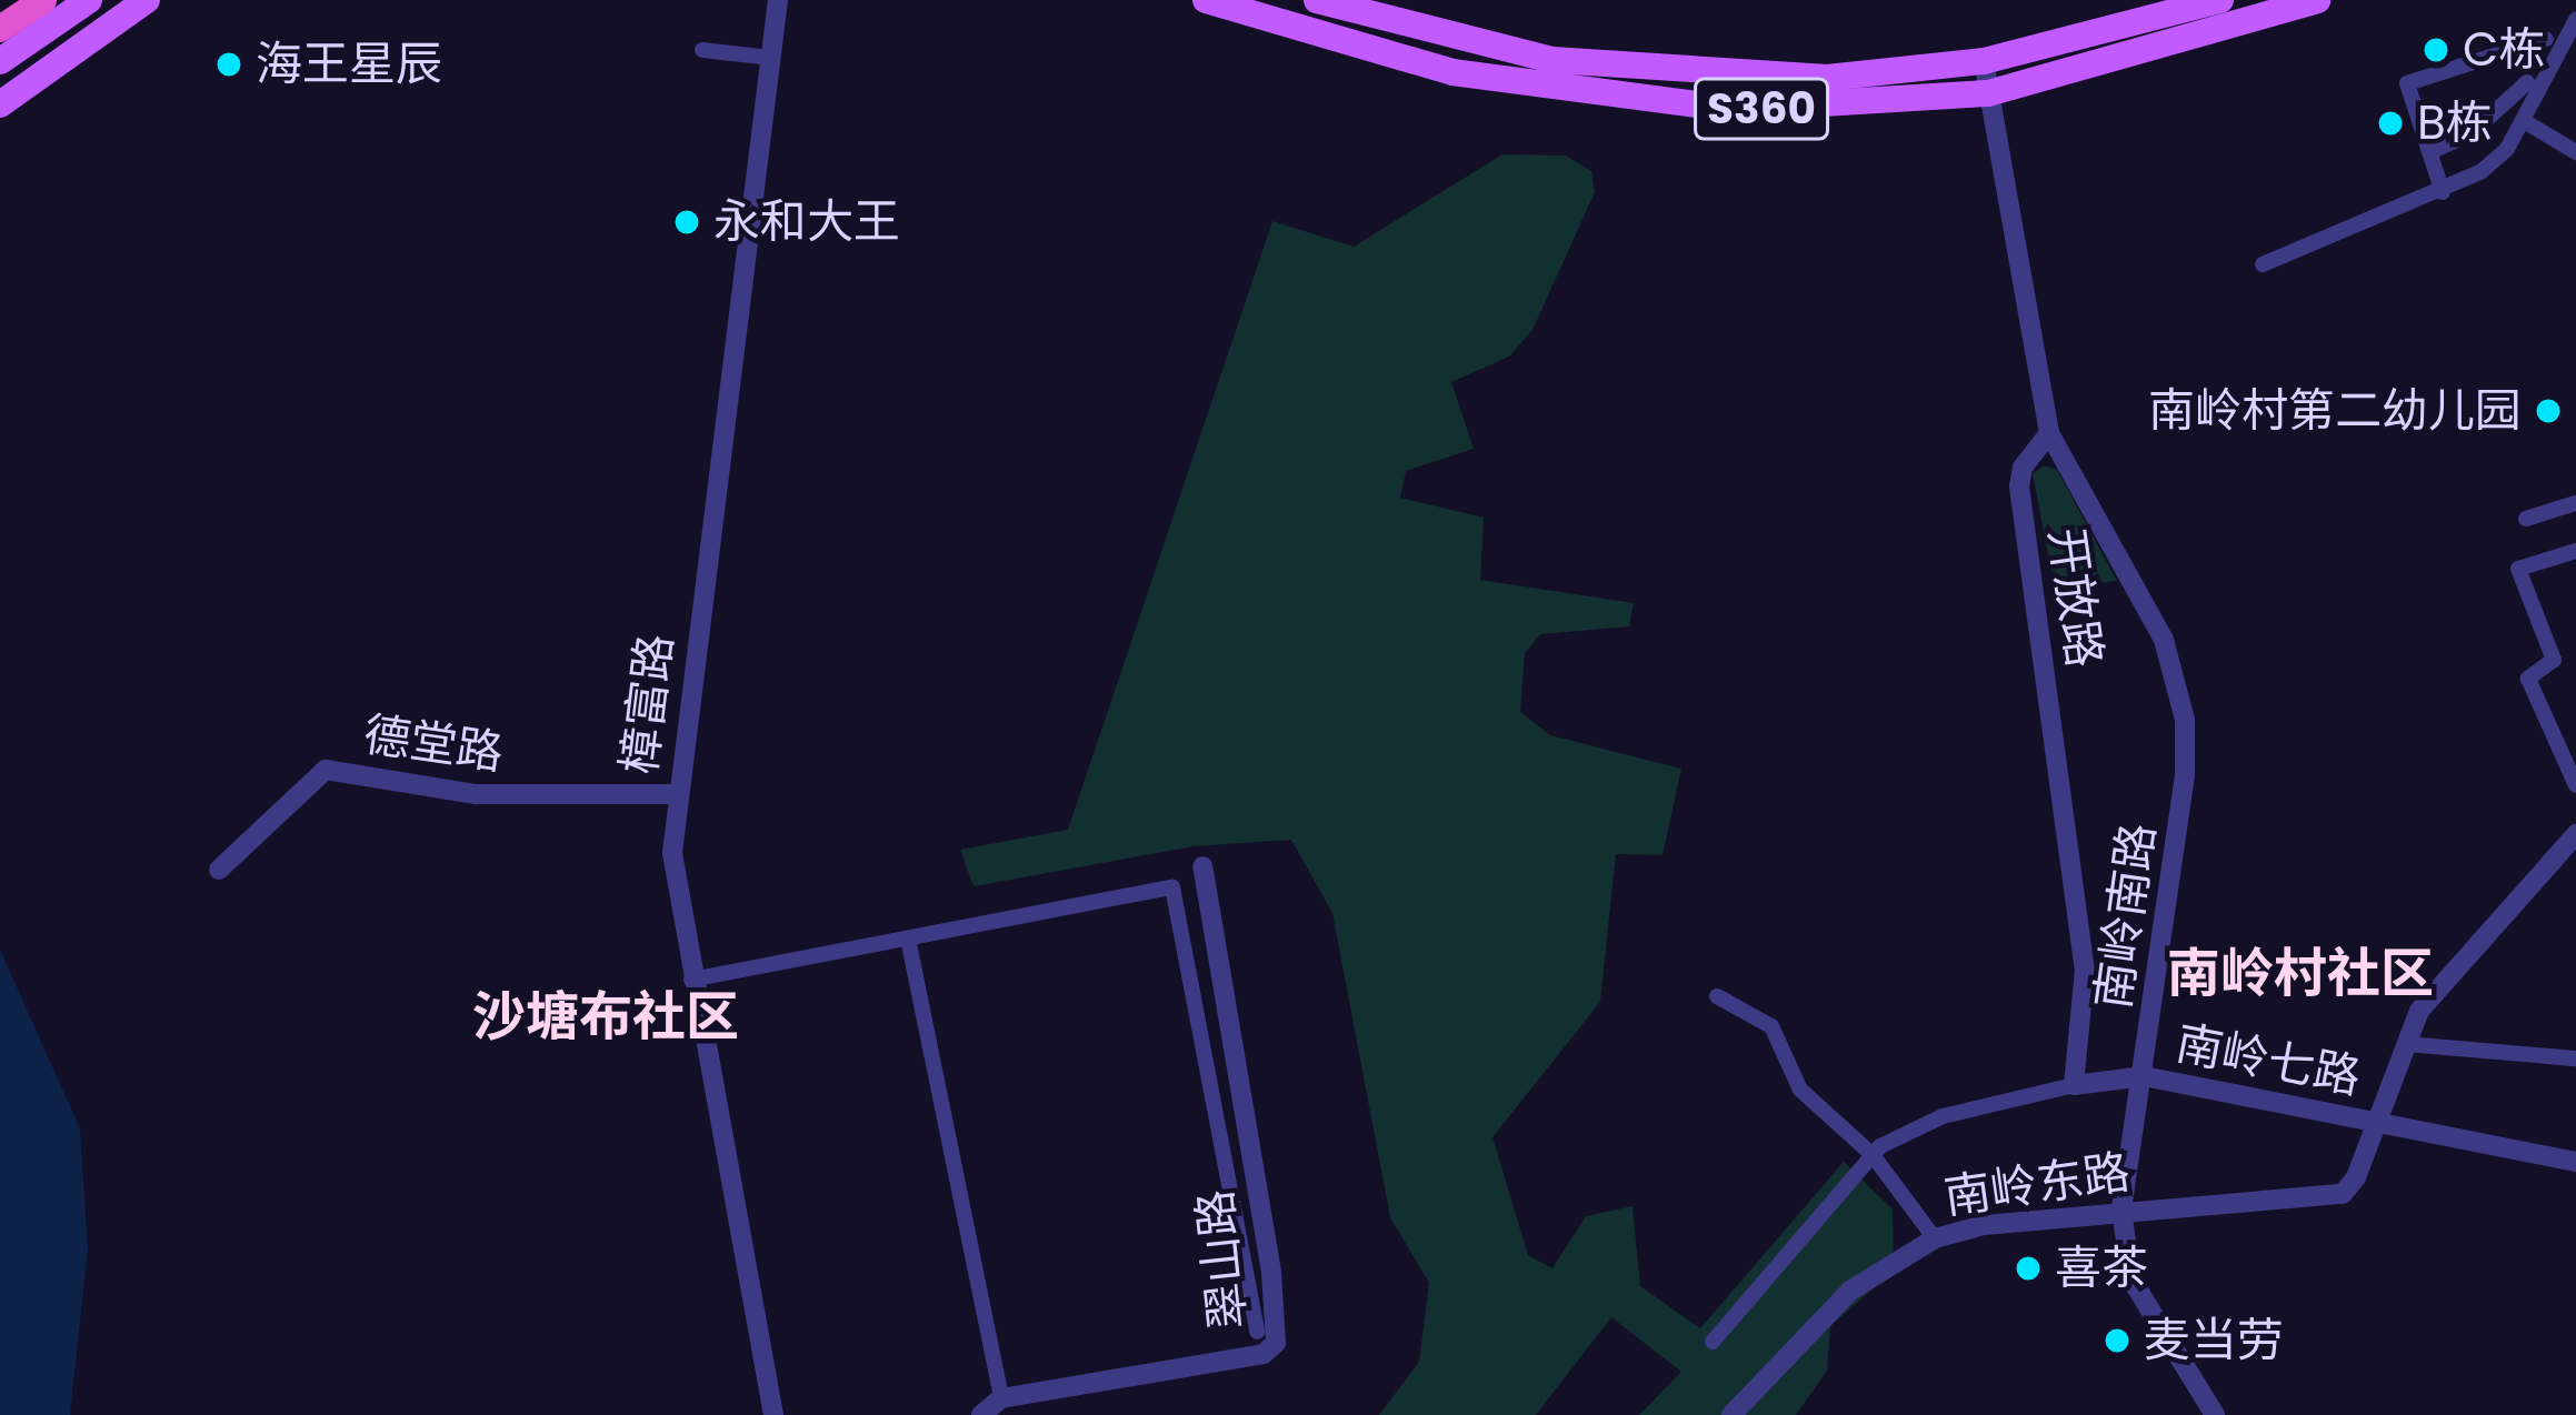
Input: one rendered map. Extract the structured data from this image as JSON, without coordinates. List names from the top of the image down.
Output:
{
  "streets": {
    "main road": ["S360"],
    "street": [
      "开放路",
      "樟富路",
      "德堂路",
      "南岭南路",
      "南岭七路",
      "南岭东路",
      "翠山路"
    ]
  },
  "crossings": [
    ["开放路", "南岭南路"],
    ["樟富路", "德堂路"],
    ["南岭南路", "南岭七路"],
    ["南岭南路", "南岭东路"],
    ["南岭七路", "南岭东路"]
  ],
  "districts": ["南岭村社区", "沙塘布社区"],
  "places": [
    "C栋",
    "海王星辰",
    "B栋",
    "永和大王",
    "南岭村第二幼儿园",
    "喜茶",
    "麦当劳"
  ]
}
